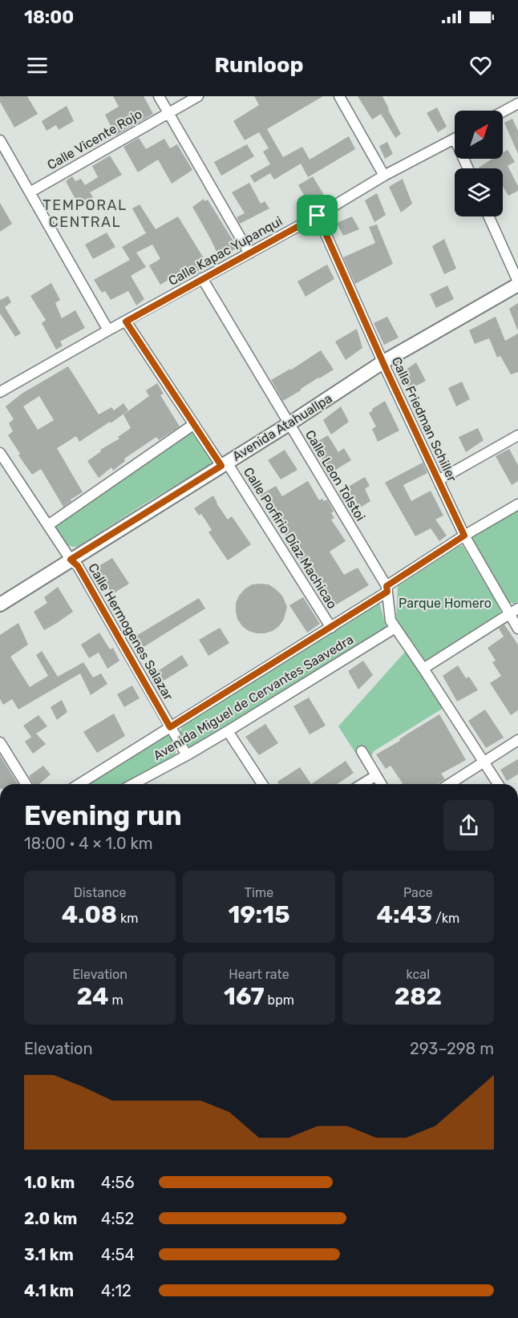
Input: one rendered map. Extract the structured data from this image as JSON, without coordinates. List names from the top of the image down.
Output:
{
  "streets": {
    "main road": ["Avenida Atahuallpa"],
    "street": [
      "Calle Vicente Rojo",
      "Calle Kapac Yupanqui",
      "Calle Friedman Schiller",
      "Calle Leon Tolstoi",
      "Calle Porfirio Díaz Machicao",
      "Calle Hermogenes Salazar",
      "Avenida Miguel de Cervantes Saavedra"
    ]
  },
  "crossings": [
    ["Calle Kapac Yupanqui", "Calle Friedman Schiller"],
    ["Calle Kapac Yupanqui", "Calle Leon Tolstoi"],
    ["Calle Kapac Yupanqui", "Calle Porfirio Díaz Machicao"],
    ["Calle Friedman Schiller", "Avenida Atahuallpa"],
    ["Calle Friedman Schiller", "Avenida Miguel de Cervantes Saavedra"],
    ["Avenida Atahuallpa", "Calle Leon Tolstoi"],
    ["Avenida Atahuallpa", "Calle Porfirio Díaz Machicao"],
    ["Avenida Atahuallpa", "Calle Hermogenes Salazar"],
    ["Calle Leon Tolstoi", "Avenida Miguel de Cervantes Saavedra"],
    ["Calle Porfirio Díaz Machicao", "Avenida Miguel de Cervantes Saavedra"],
    ["Calle Hermogenes Salazar", "Avenida Miguel de Cervantes Saavedra"]
  ],
  "districts": ["TEMPORAL CENTRAL"],
  "parks": ["Parque Homero"],
  "north": "top right",
  "page": {
    "status": "18:00",
    "header": "Runloop",
    "heading": ["Evening run", "18:00 · 4 × 1.0 km"],
    "stats": [
      ["Distance", "4.08 km"],
      ["Time", "19:15"],
      ["Pace", "4:43 /km"],
      ["Elevation", "24 m"],
      ["Heart rate", "167 bpm"],
      ["kcal", "282"]
    ],
    "chart": ["Elevation", "293–298 m"],
    "list": [
      {
        "name": "1.0 km",
        "note": "4:56"
      },
      {
        "name": "2.0 km",
        "note": "4:52"
      },
      {
        "name": "3.1 km",
        "note": "4:54"
      },
      {
        "name": "4.1 km",
        "note": "4:12"
      }
    ]
  }
}
